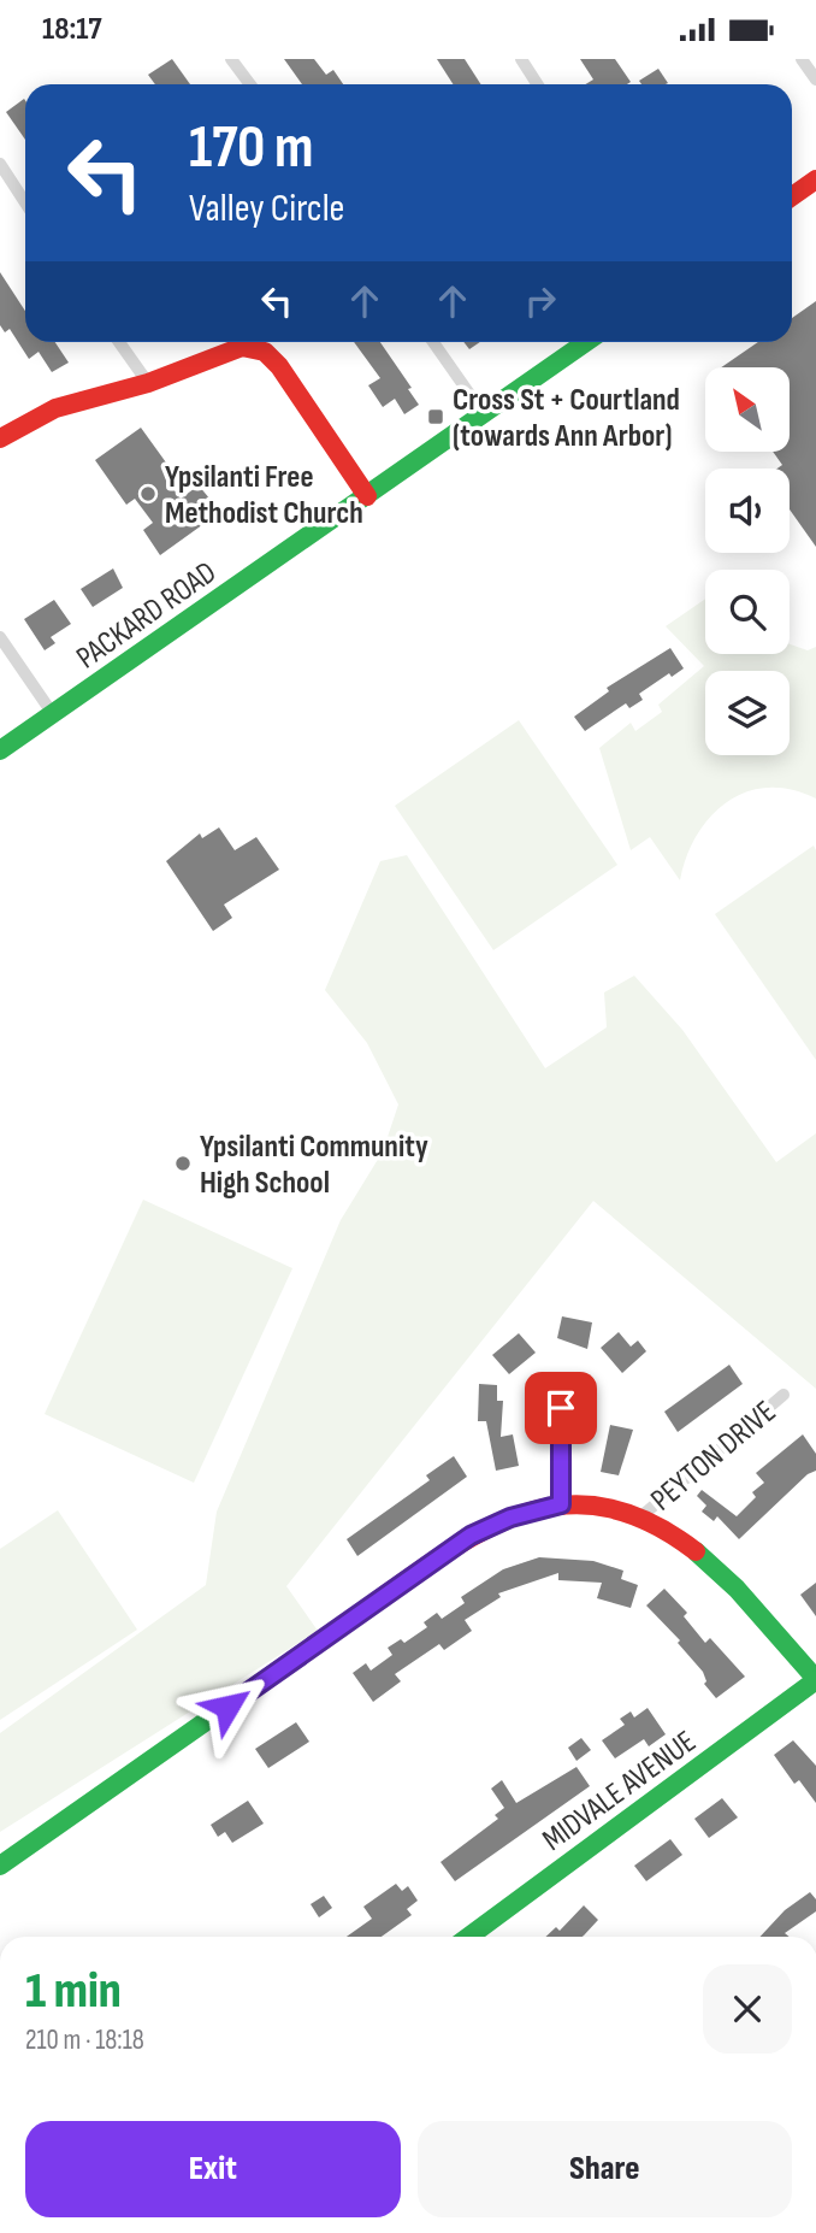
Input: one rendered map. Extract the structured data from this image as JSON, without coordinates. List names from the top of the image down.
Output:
{
  "streets": {
    "street": ["PACKARD ROAD", "PEYTON DRIVE", "MIDVALE AVENUE"]
  },
  "places": {
    "transit": ["Cross St + Courtland (towards Ann Arbor)"],
    "other": ["Ypsilanti Free Methodist Church", "Ypsilanti Community High School"]
  },
  "north": "top left",
  "page": {
    "status": "18:17",
    "turn": ["170 m", "Valley Circle"],
    "heading": ["1 min", "210 m · 18:18"],
    "buttons": ["Exit", "Share"]
  }
}
